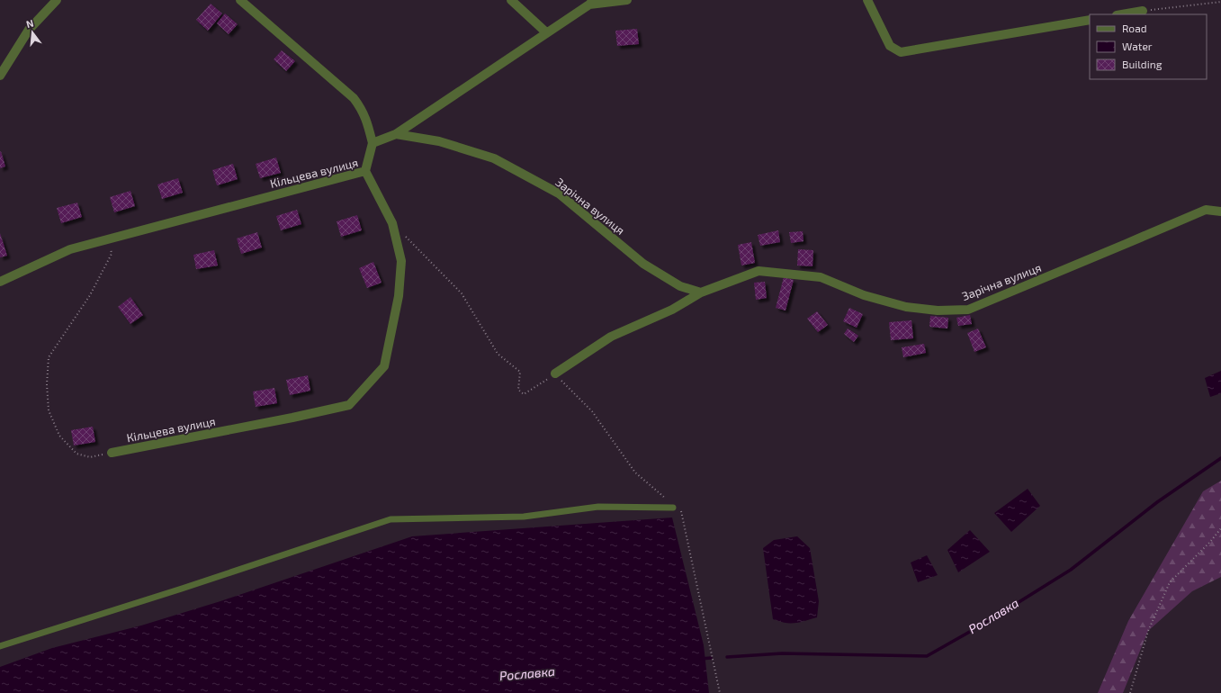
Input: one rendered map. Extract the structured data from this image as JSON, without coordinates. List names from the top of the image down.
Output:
{
  "streets": {
    "street": ["Кільцева вулиця", "Зарічна вулиця"]
  },
  "water": ["Рославка"],
  "legend": ["Road", "Water", "Building"],
  "north": "top"
}
